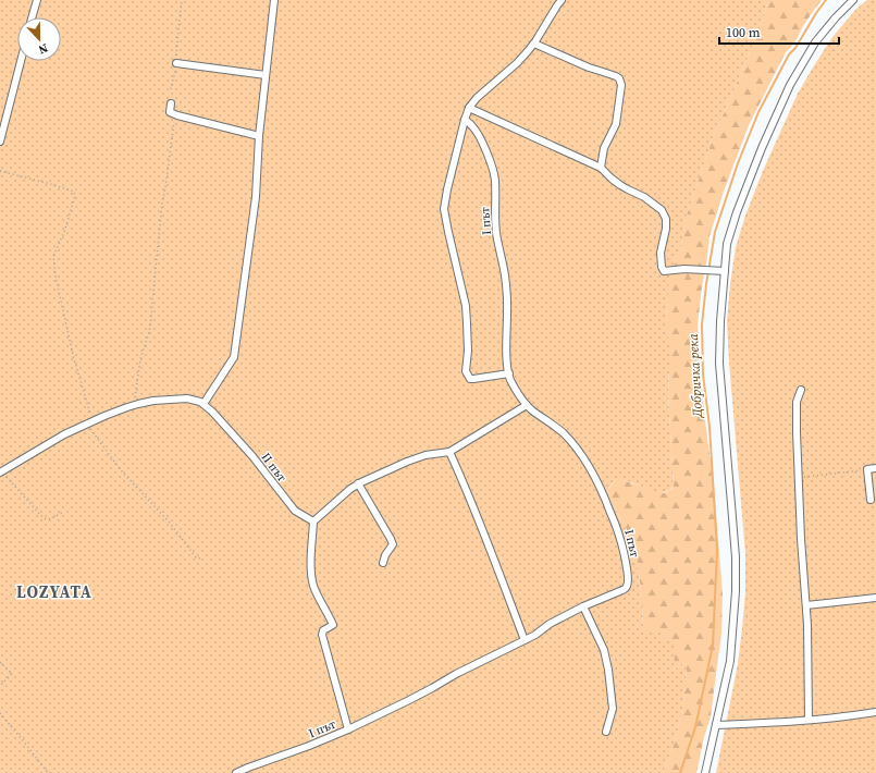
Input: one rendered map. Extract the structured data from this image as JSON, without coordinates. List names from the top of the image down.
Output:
{
  "streets": {
    "street": ["І път", "ІІ път"]
  },
  "districts": ["LOZYATA"],
  "water": ["Добричка река"],
  "scale_bar": "100 m",
  "north": "bottom"
}
